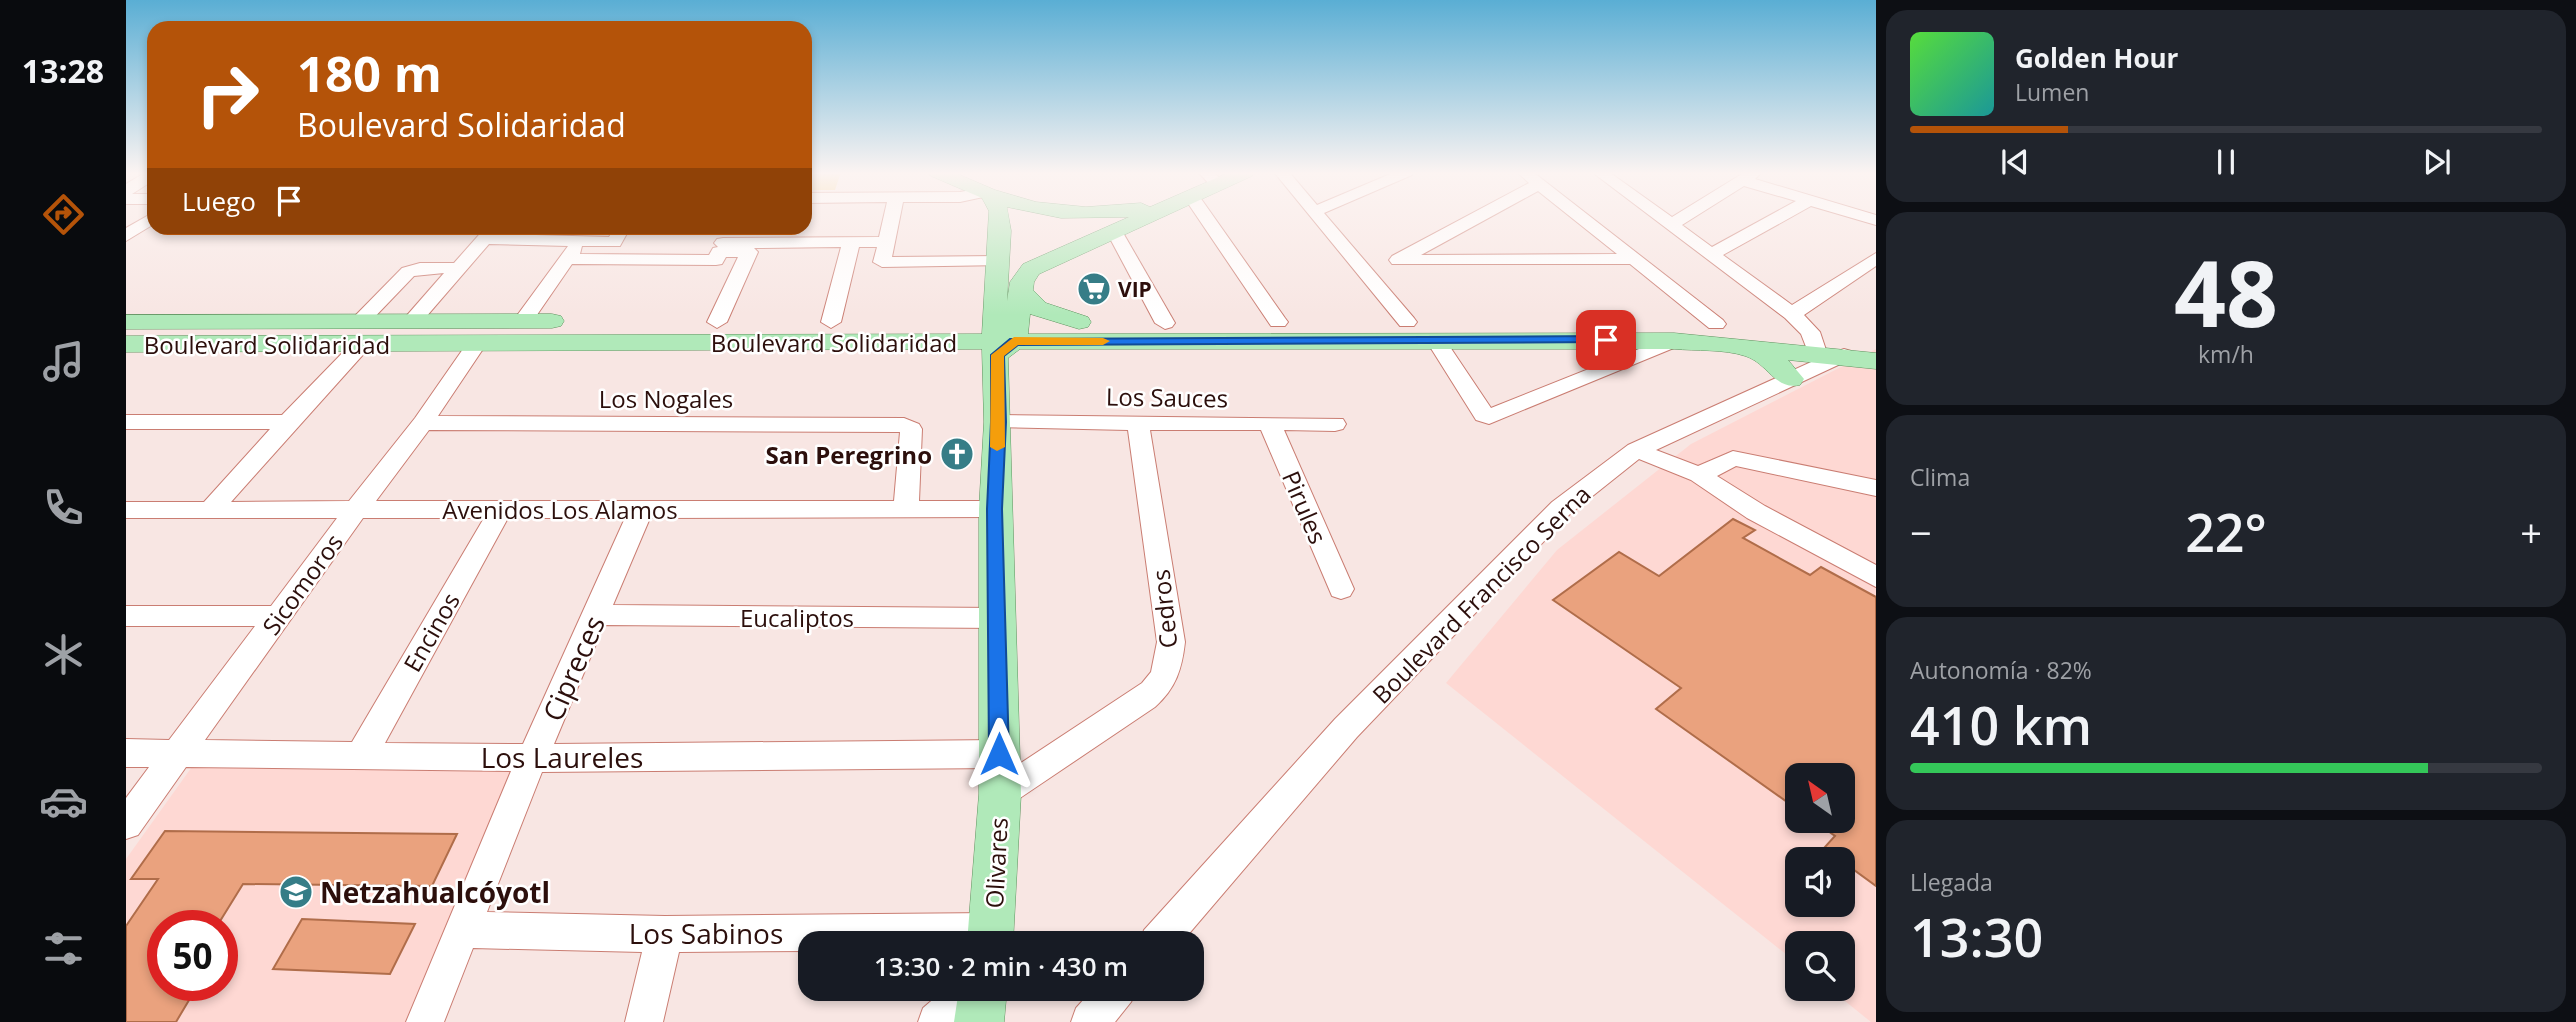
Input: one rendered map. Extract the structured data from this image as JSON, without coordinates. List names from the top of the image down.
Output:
{
  "streets": {
    "main road": ["Boulevard Solidaridad", "Boulevard Francisco Serna", "Olivares"],
    "street": [
      "Los Sauces",
      "Los Nogales",
      "Pirules",
      "Avenidos Los Alamos",
      "Sicomoros",
      "Cedros",
      "Eucaliptos",
      "Encinos",
      "Cipreces",
      "Los Laureles",
      "Los Sabinos"
    ]
  },
  "crossings": [
    ["Boulevard Solidaridad", "Sicomoros"],
    ["Boulevard Solidaridad", "Boulevard Francisco Serna"],
    ["Boulevard Solidaridad", "Olivares"],
    ["Los Sauces", "Pirules"],
    ["Los Sauces", "Cedros"],
    ["Los Sauces", "Olivares"],
    ["Los Nogales", "Avenidos Los Alamos"],
    ["Los Nogales", "Sicomoros"],
    ["Avenidos Los Alamos", "Sicomoros"],
    ["Avenidos Los Alamos", "Encinos"],
    ["Avenidos Los Alamos", "Cipreces"],
    ["Avenidos Los Alamos", "Olivares"],
    ["Sicomoros", "Los Laureles"],
    ["Cedros", "Olivares"],
    ["Eucaliptos", "Cipreces"],
    ["Eucaliptos", "Olivares"],
    ["Encinos", "Los Laureles"],
    ["Cipreces", "Los Laureles"],
    ["Cipreces", "Los Sabinos"],
    ["Los Laureles", "Olivares"]
  ],
  "places": {
    "supermarket": ["VIP"],
    "church": ["San Peregrino"],
    "school or university": ["Netzahualcóyotl"]
  },
  "north": "top left",
  "page": {
    "tabs": "13:28",
    "turn": ["180 m", "Boulevard Solidaridad"],
    "song": ["Golden Hour", "Lumen"],
    "then": "Luego",
    "tile": [
      ["48", "km/h"],
      "Clima",
      ["Autonomía · 82%", "410 km"],
      ["Llegada", "13:30"]
    ],
    "heat": ["−", "22°", "+"],
    "limit": "50",
    "trip": "13:30 · 2 min · 430 m"
  }
}
